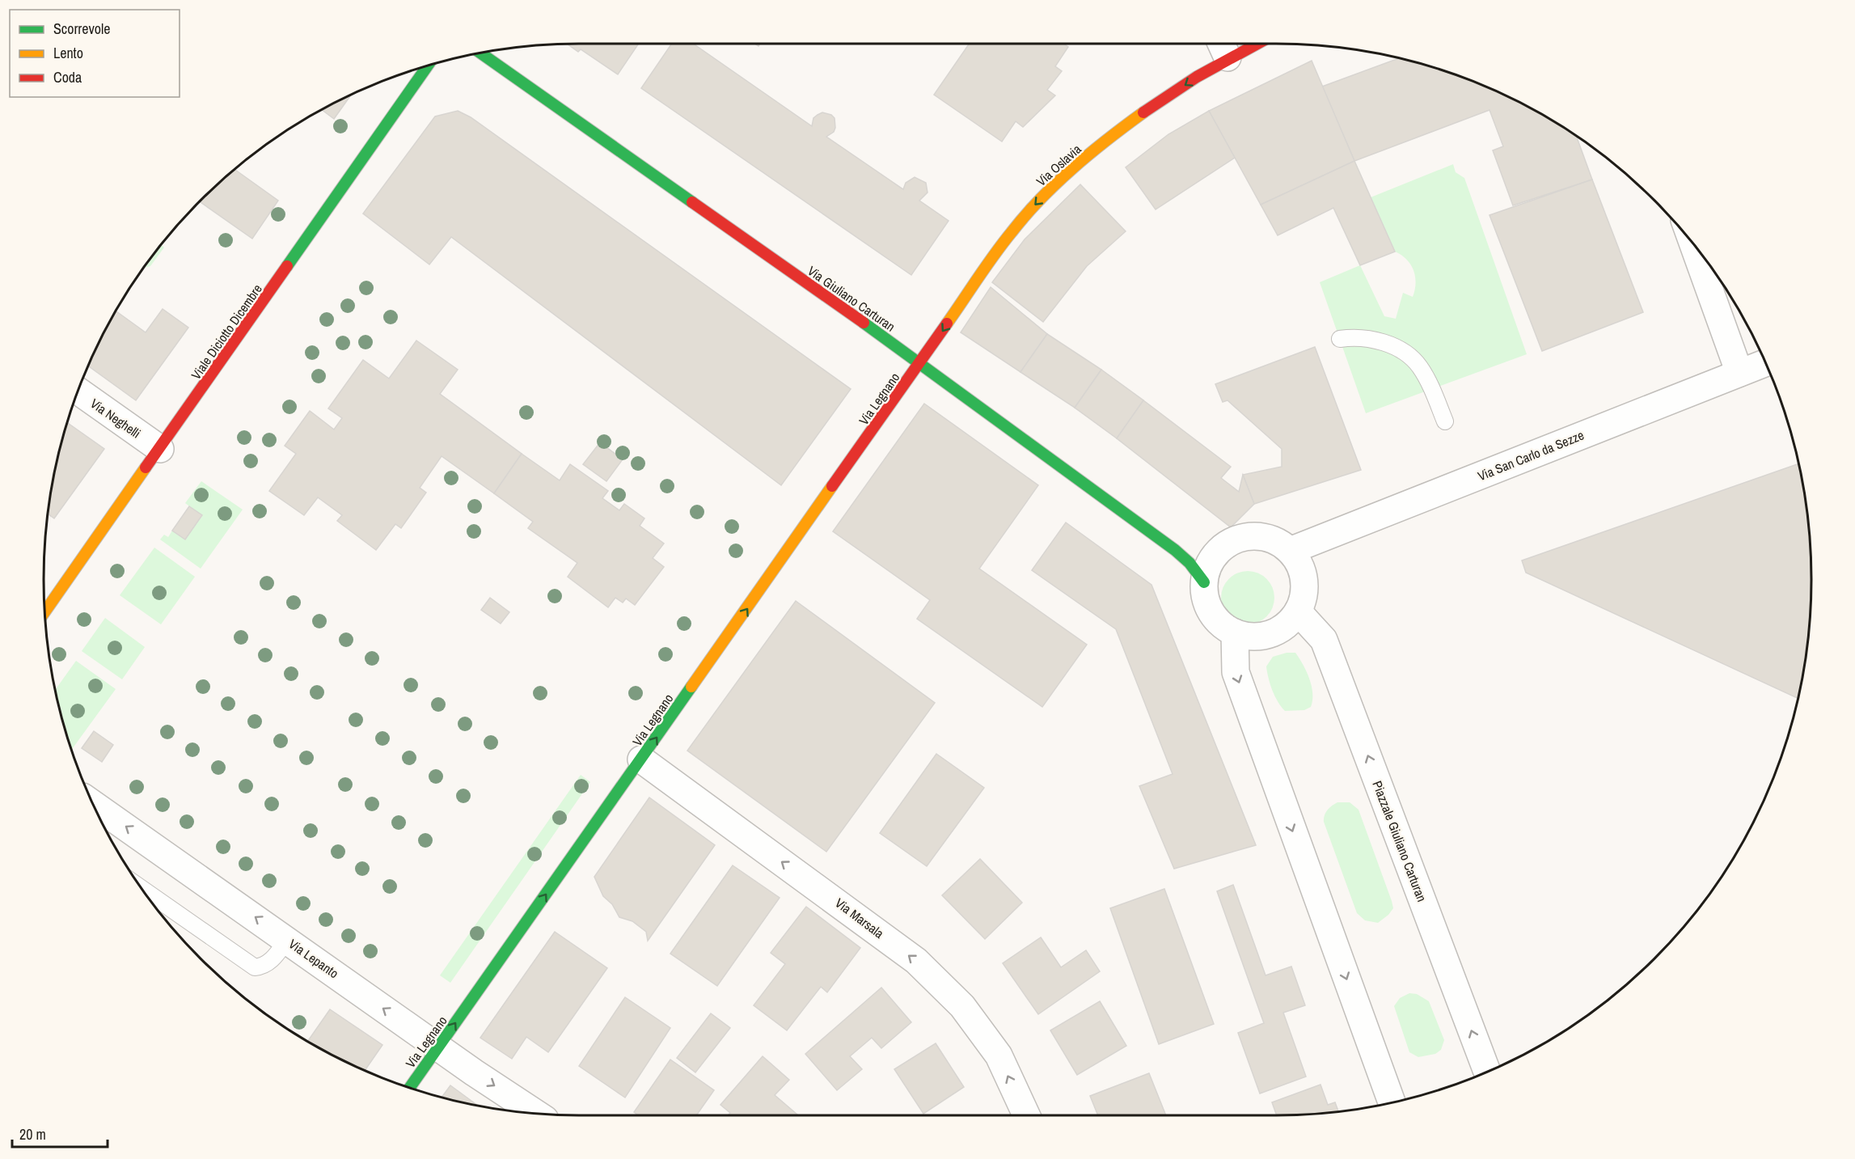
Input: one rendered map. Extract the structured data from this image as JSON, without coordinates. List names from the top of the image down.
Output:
{
  "streets": {
    "street": [
      "Via Oslavia",
      "Via Giuliano Carturan",
      "Viale Diciotto Dicembre",
      "Via Legnano",
      "Via Neghelli",
      "Via San Carlo da Sezze",
      "Piazzale Giuliano Carturan",
      "Via Marsala",
      "Via Lepanto"
    ]
  },
  "crossings": [
    ["Via Oslavia", "Via Giuliano Carturan"],
    ["Via Oslavia", "Via Legnano"],
    ["Via Giuliano Carturan", "Via Legnano"],
    ["Via Giuliano Carturan", "Via San Carlo da Sezze"],
    ["Via Giuliano Carturan", "Piazzale Giuliano Carturan"],
    ["Viale Diciotto Dicembre", "Via Neghelli"],
    ["Via Legnano", "Via Marsala"],
    ["Via Legnano", "Via Lepanto"],
    ["Via San Carlo da Sezze", "Piazzale Giuliano Carturan"]
  ],
  "one_way": ["Via Oslavia", "Via Legnano", "Via Marsala"],
  "legend": ["Scorrevole", "Lento", "Coda"],
  "scale_bar": "20 m"
}
